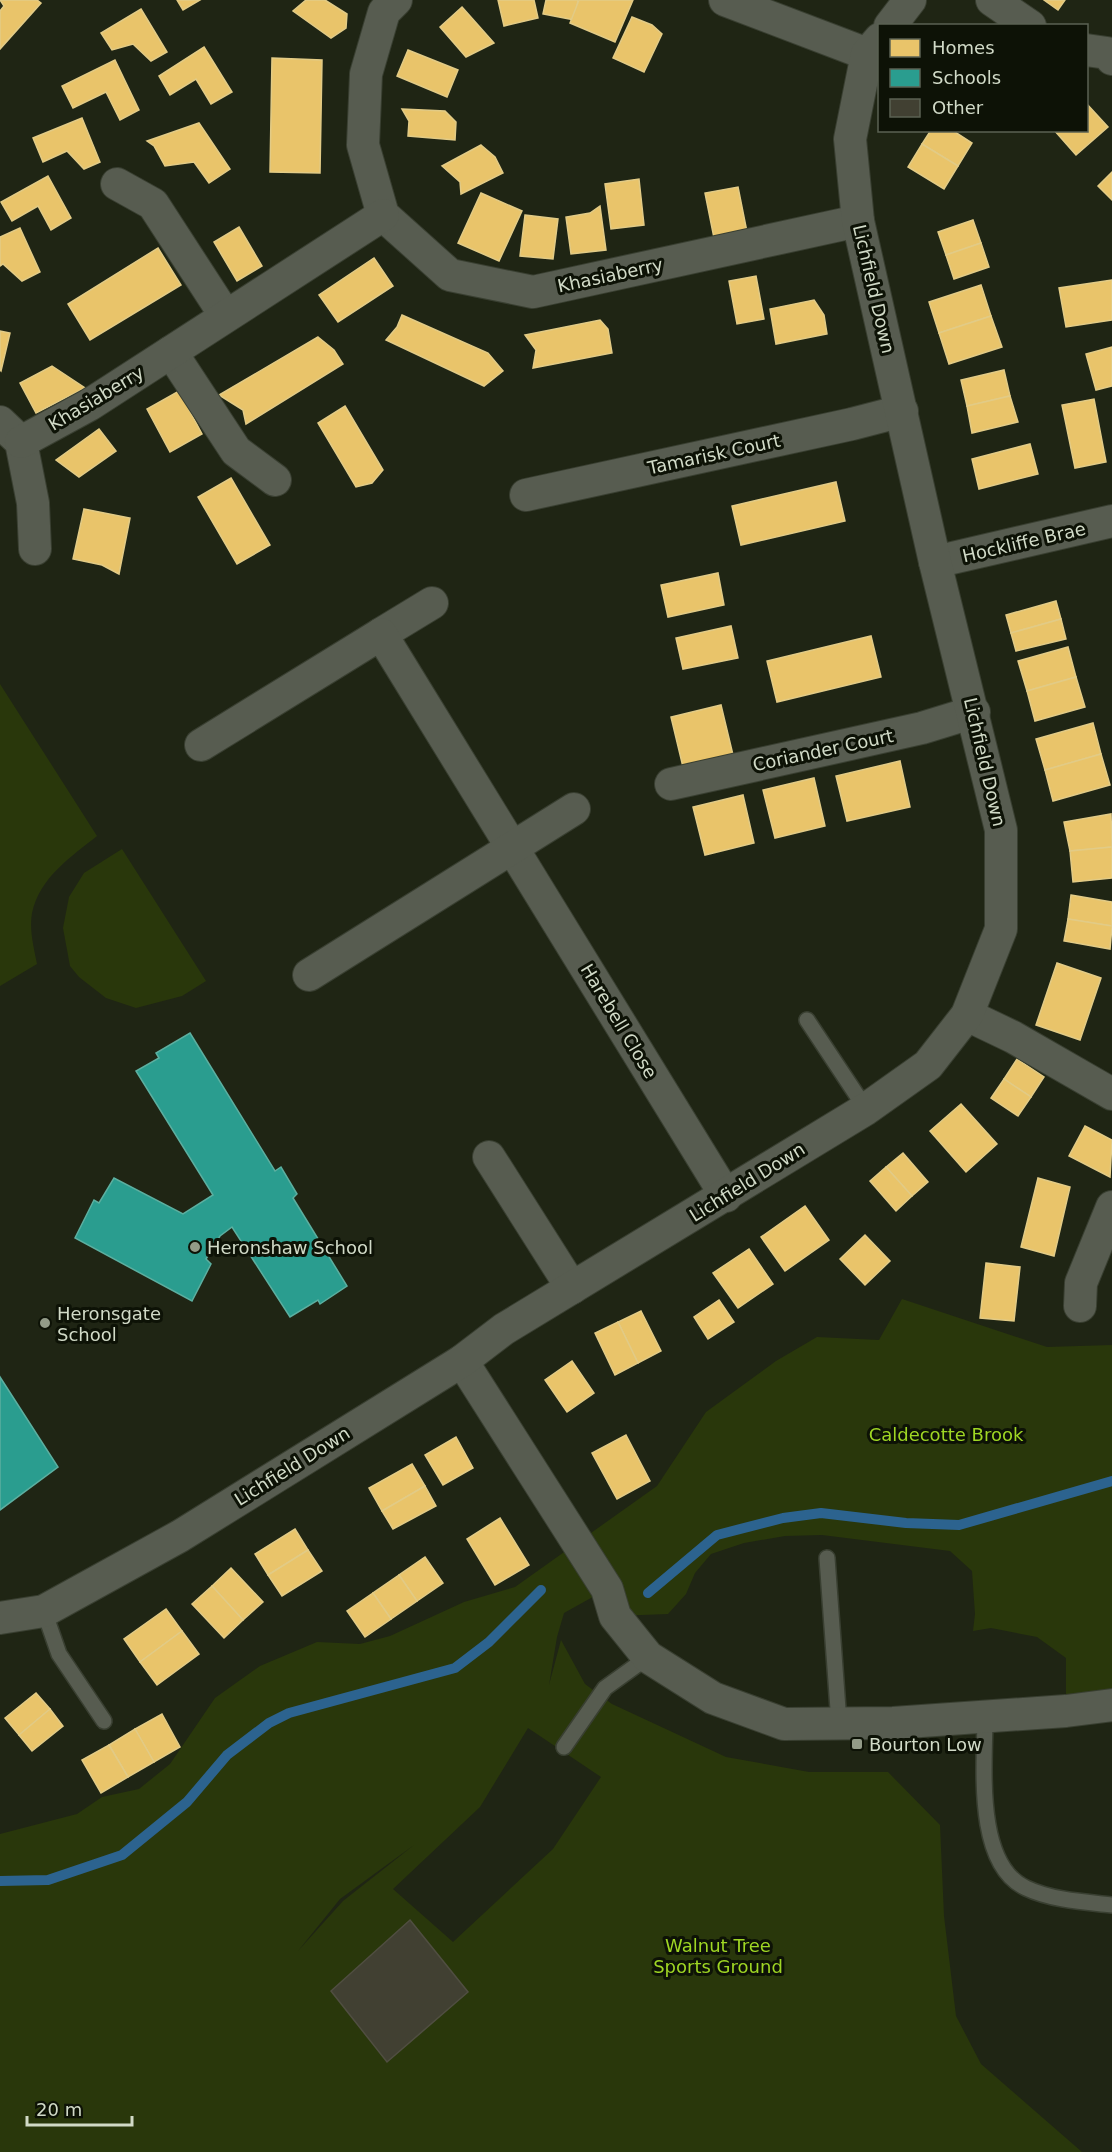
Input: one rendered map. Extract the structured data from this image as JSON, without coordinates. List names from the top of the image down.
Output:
{
  "streets": {
    "street": [
      "Khasiaberry",
      "Lichfield Down",
      "Tamarisk Court",
      "Hockliffe Brae",
      "Coriander Court",
      "Harebell Close"
    ]
  },
  "crossings": [
    ["Khasiaberry", "Lichfield Down"],
    ["Lichfield Down", "Tamarisk Court"],
    ["Lichfield Down", "Hockliffe Brae"],
    ["Lichfield Down", "Coriander Court"],
    ["Lichfield Down", "Harebell Close"]
  ],
  "parks": ["Caldecotte Brook", "Walnut Tree Sports Ground"],
  "places": {
    "other": ["Heronshaw School", "Heronsgate School"],
    "transit": ["Bourton Low"]
  },
  "legend": ["Homes", "Schools", "Other"],
  "scale_bar": "20 m"
}
